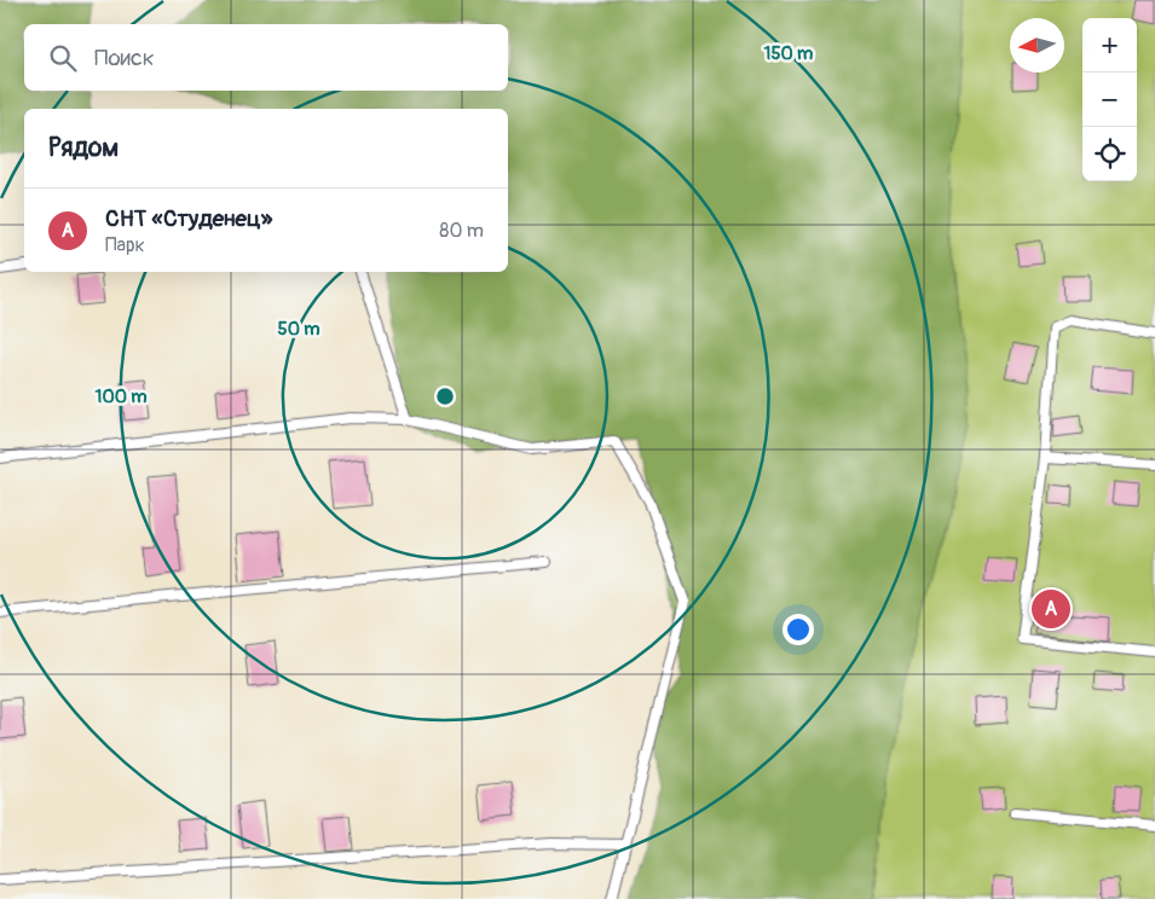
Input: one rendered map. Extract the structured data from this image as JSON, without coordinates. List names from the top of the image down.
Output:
{
  "north": "left",
  "page": {
    "map_buttons": ["+", "−"],
    "search": "Поиск",
    "heading": "Рядом",
    "list": [
      {
        "mark": "A",
        "name": "СНТ «Студенец»",
        "note": "Парк",
        "value": "80 m"
      }
    ],
    "pins": "A"
  },
  "rings": ["150 m", "50 m", "100 m"]
}
